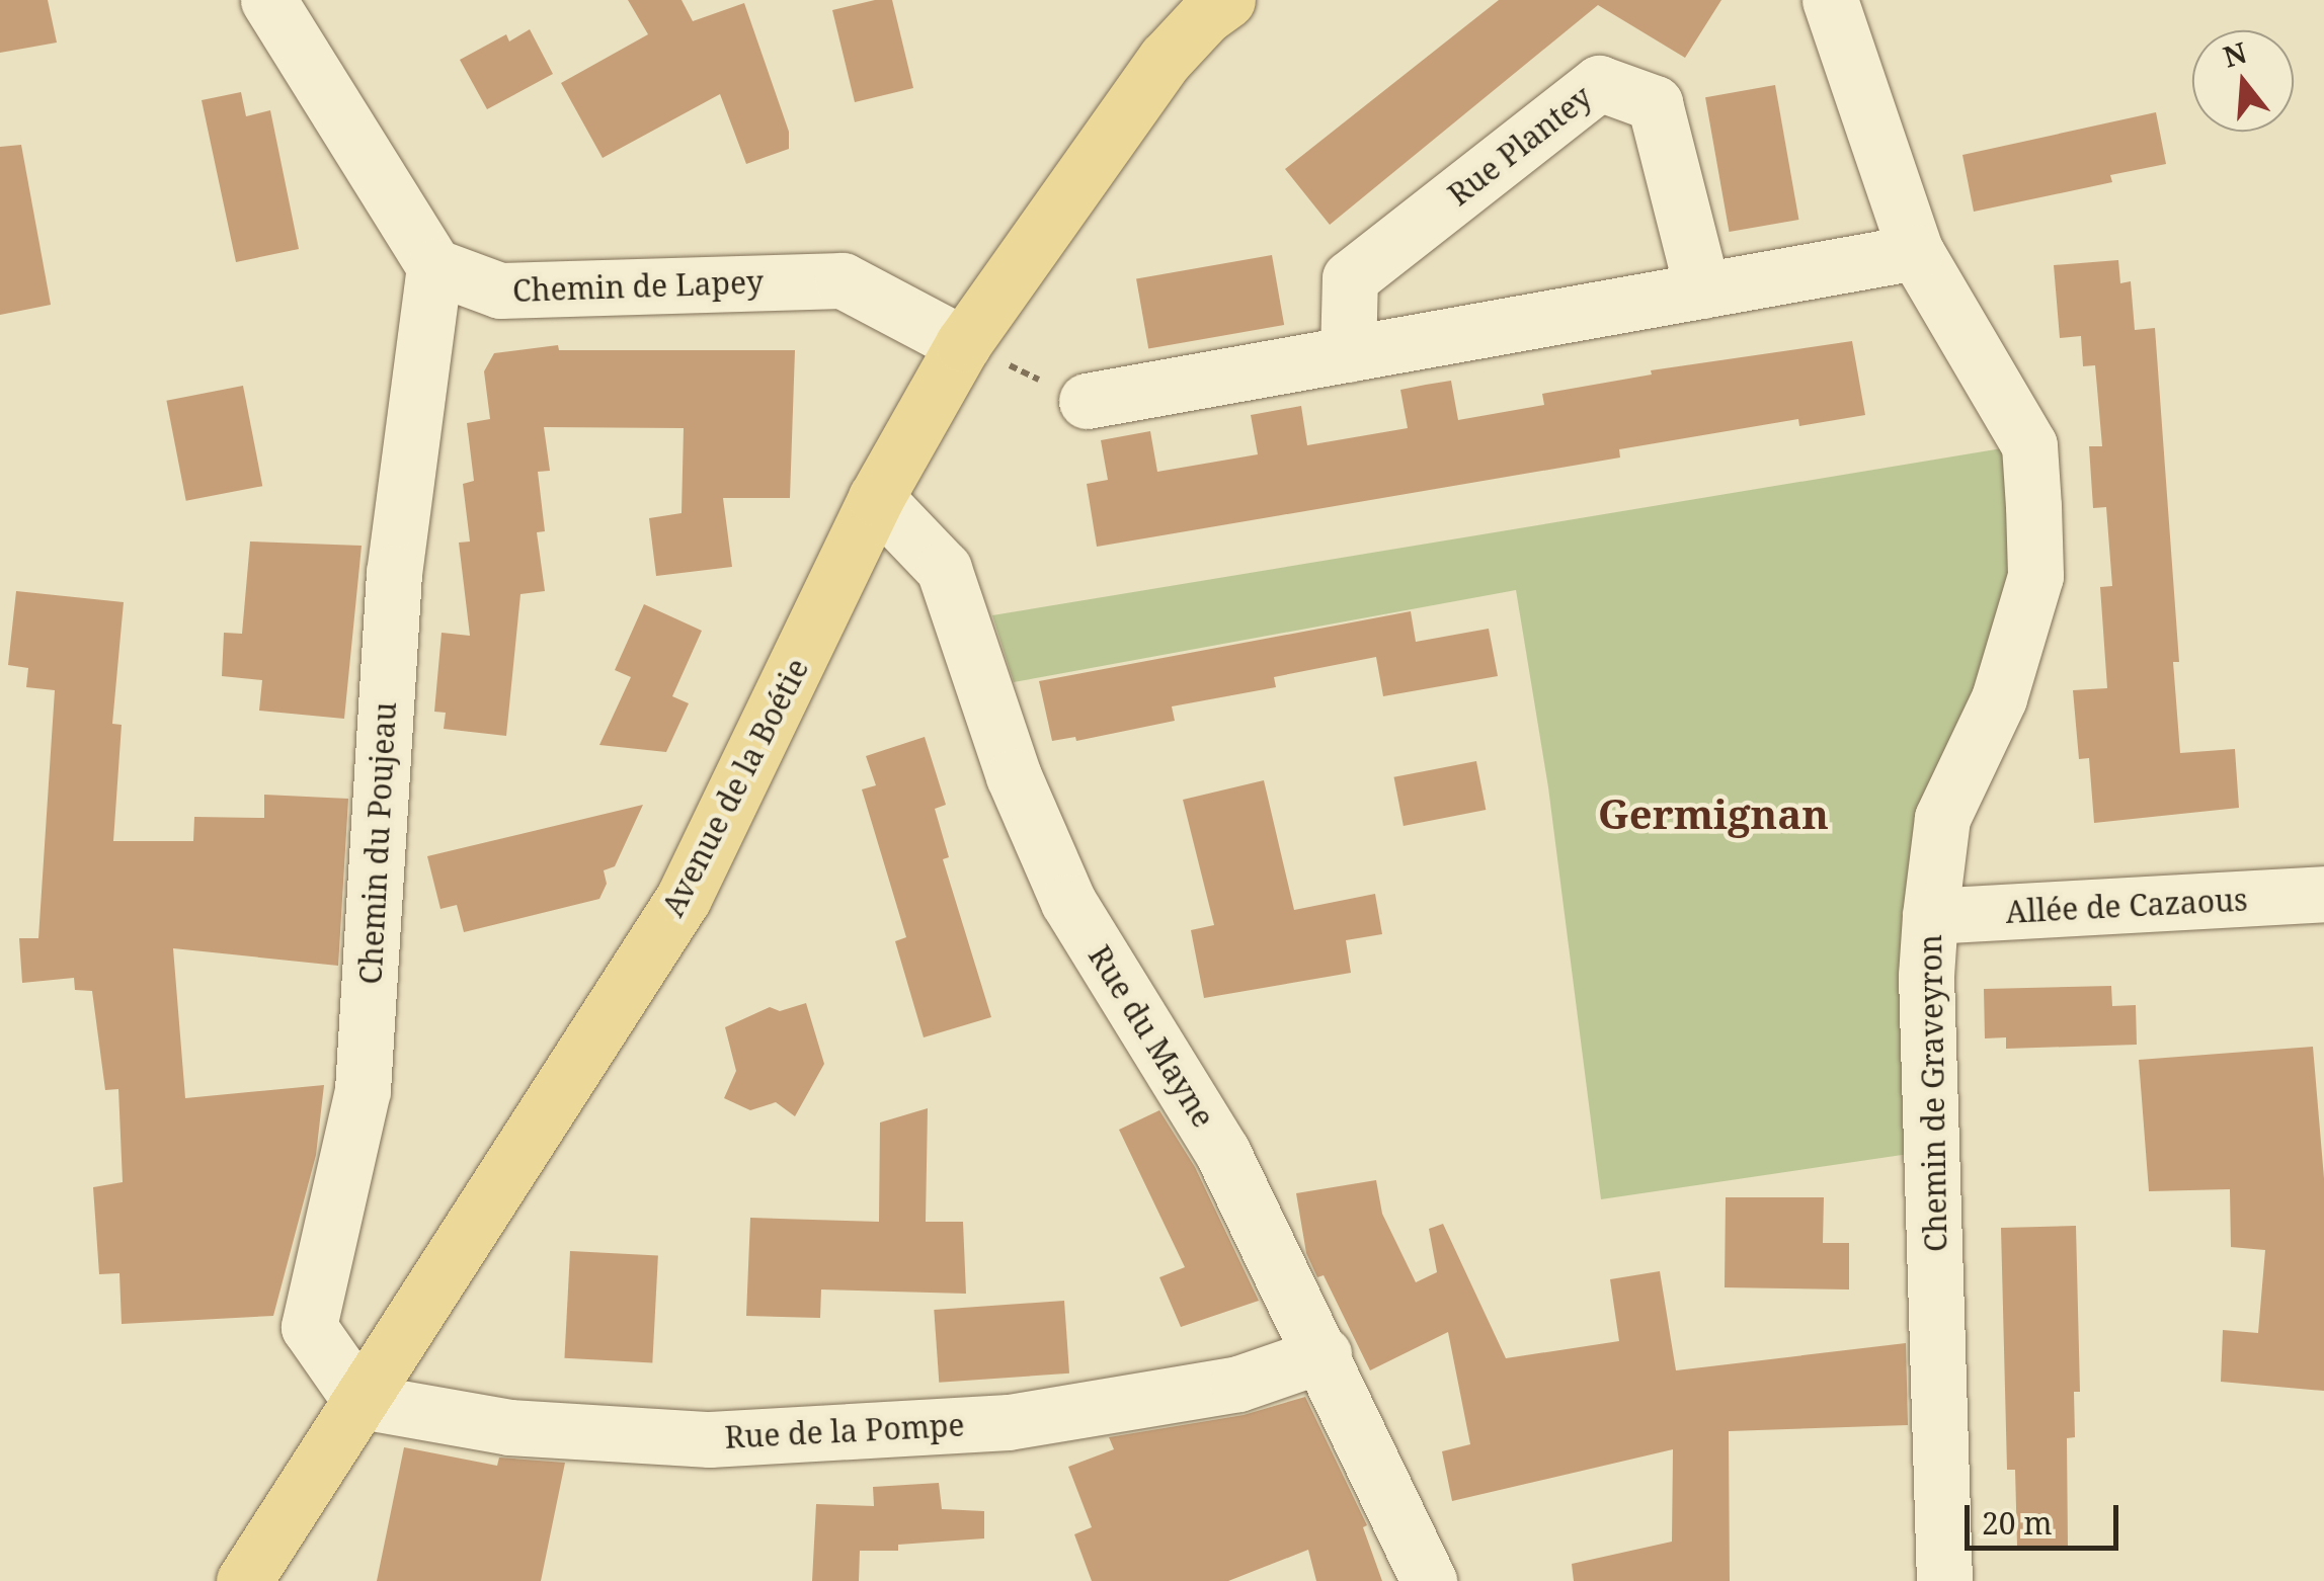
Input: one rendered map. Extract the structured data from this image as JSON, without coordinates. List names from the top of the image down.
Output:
{
  "streets": {
    "main road": ["Avenue de la Boétie"],
    "street": [
      "Rue Plantey",
      "Chemin de Lapey",
      "Chemin du Poujeau",
      "Allée de Cazaous",
      "Rue du Mayne",
      "Chemin de Graveyron",
      "Rue de la Pompe"
    ]
  },
  "crossings": [
    ["Chemin de Lapey", "Avenue de la Boétie"],
    ["Chemin de Lapey", "Chemin du Poujeau"],
    ["Avenue de la Boétie", "Chemin du Poujeau"],
    ["Avenue de la Boétie", "Rue du Mayne"],
    ["Avenue de la Boétie", "Rue de la Pompe"],
    ["Chemin du Poujeau", "Rue de la Pompe"],
    ["Allée de Cazaous", "Chemin de Graveyron"],
    ["Rue du Mayne", "Rue de la Pompe"]
  ],
  "districts": ["Germignan"],
  "scale_bar": "20 m",
  "north": "top"
}
